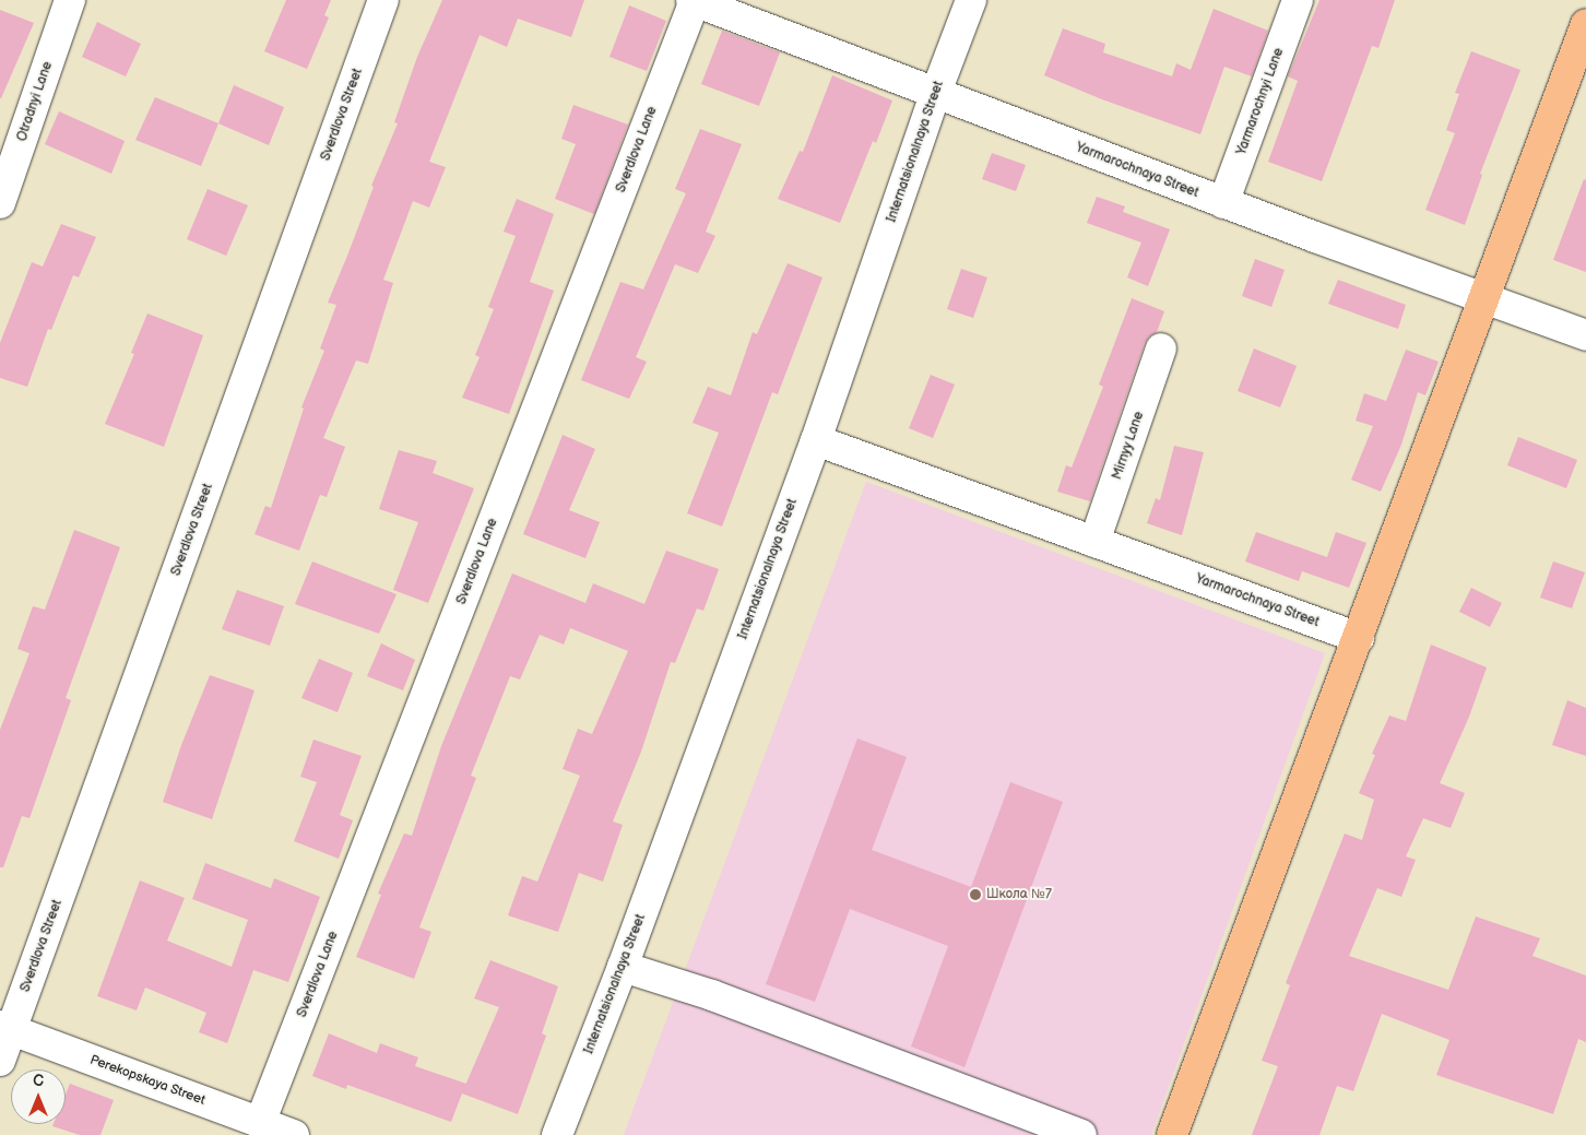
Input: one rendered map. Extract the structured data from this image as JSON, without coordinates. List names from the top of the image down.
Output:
{
  "streets": {
    "street": [
      "Otradnyi Lane",
      "Yarmarochnyi Lane",
      "Sverdlova Street",
      "Sverdlova Lane",
      "Internatsionalnaya Street",
      "Yarmarochnaya Street",
      "Mirnyy Lane",
      "Perekopskaya Street"
    ]
  },
  "crossings": [
    ["Yarmarochnyi Lane", "Yarmarochnaya Street"],
    ["Sverdlova Street", "Perekopskaya Street"],
    ["Sverdlova Lane", "Yarmarochnaya Street"],
    ["Sverdlova Lane", "Perekopskaya Street"],
    ["Internatsionalnaya Street", "Yarmarochnaya Street"],
    ["Yarmarochnaya Street", "Mirnyy Lane"]
  ],
  "places": ["Школа №7"],
  "north": "top"
}
